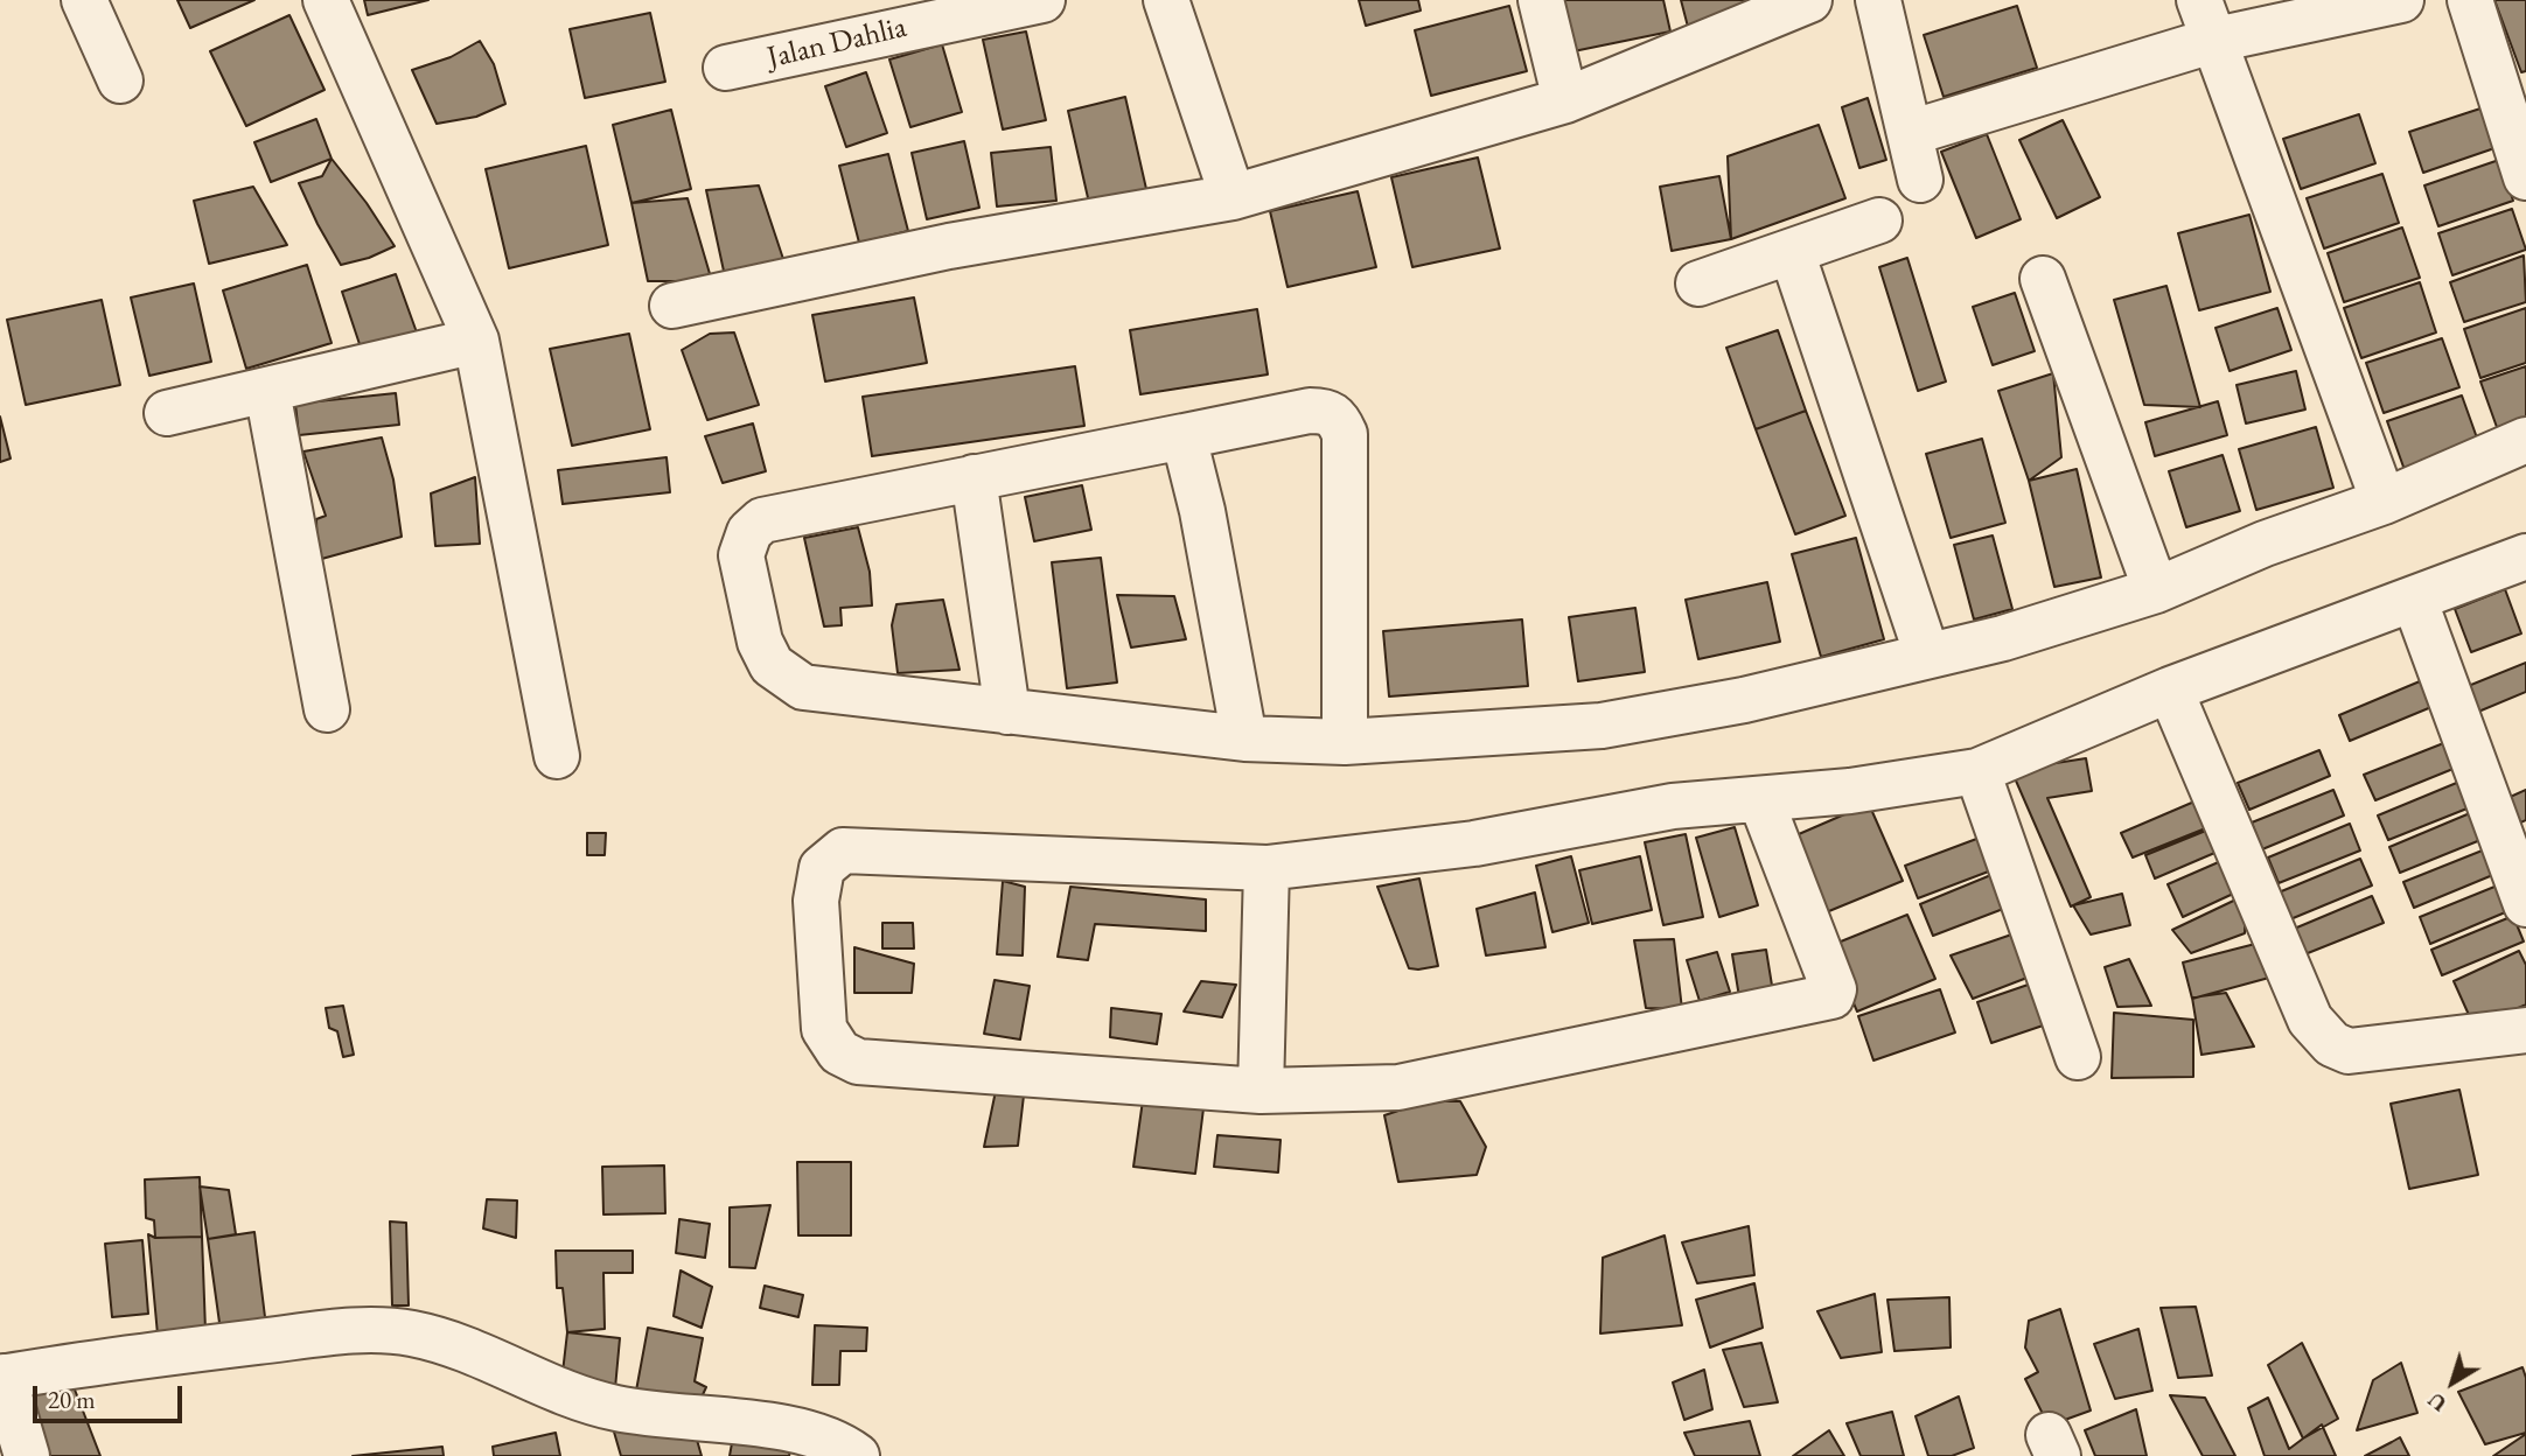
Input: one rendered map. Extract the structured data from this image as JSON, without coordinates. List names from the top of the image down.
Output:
{
  "streets": {
    "street": ["Jalan Dahlia"]
  },
  "scale_bar": "20 m",
  "north": "bottom left"
}
